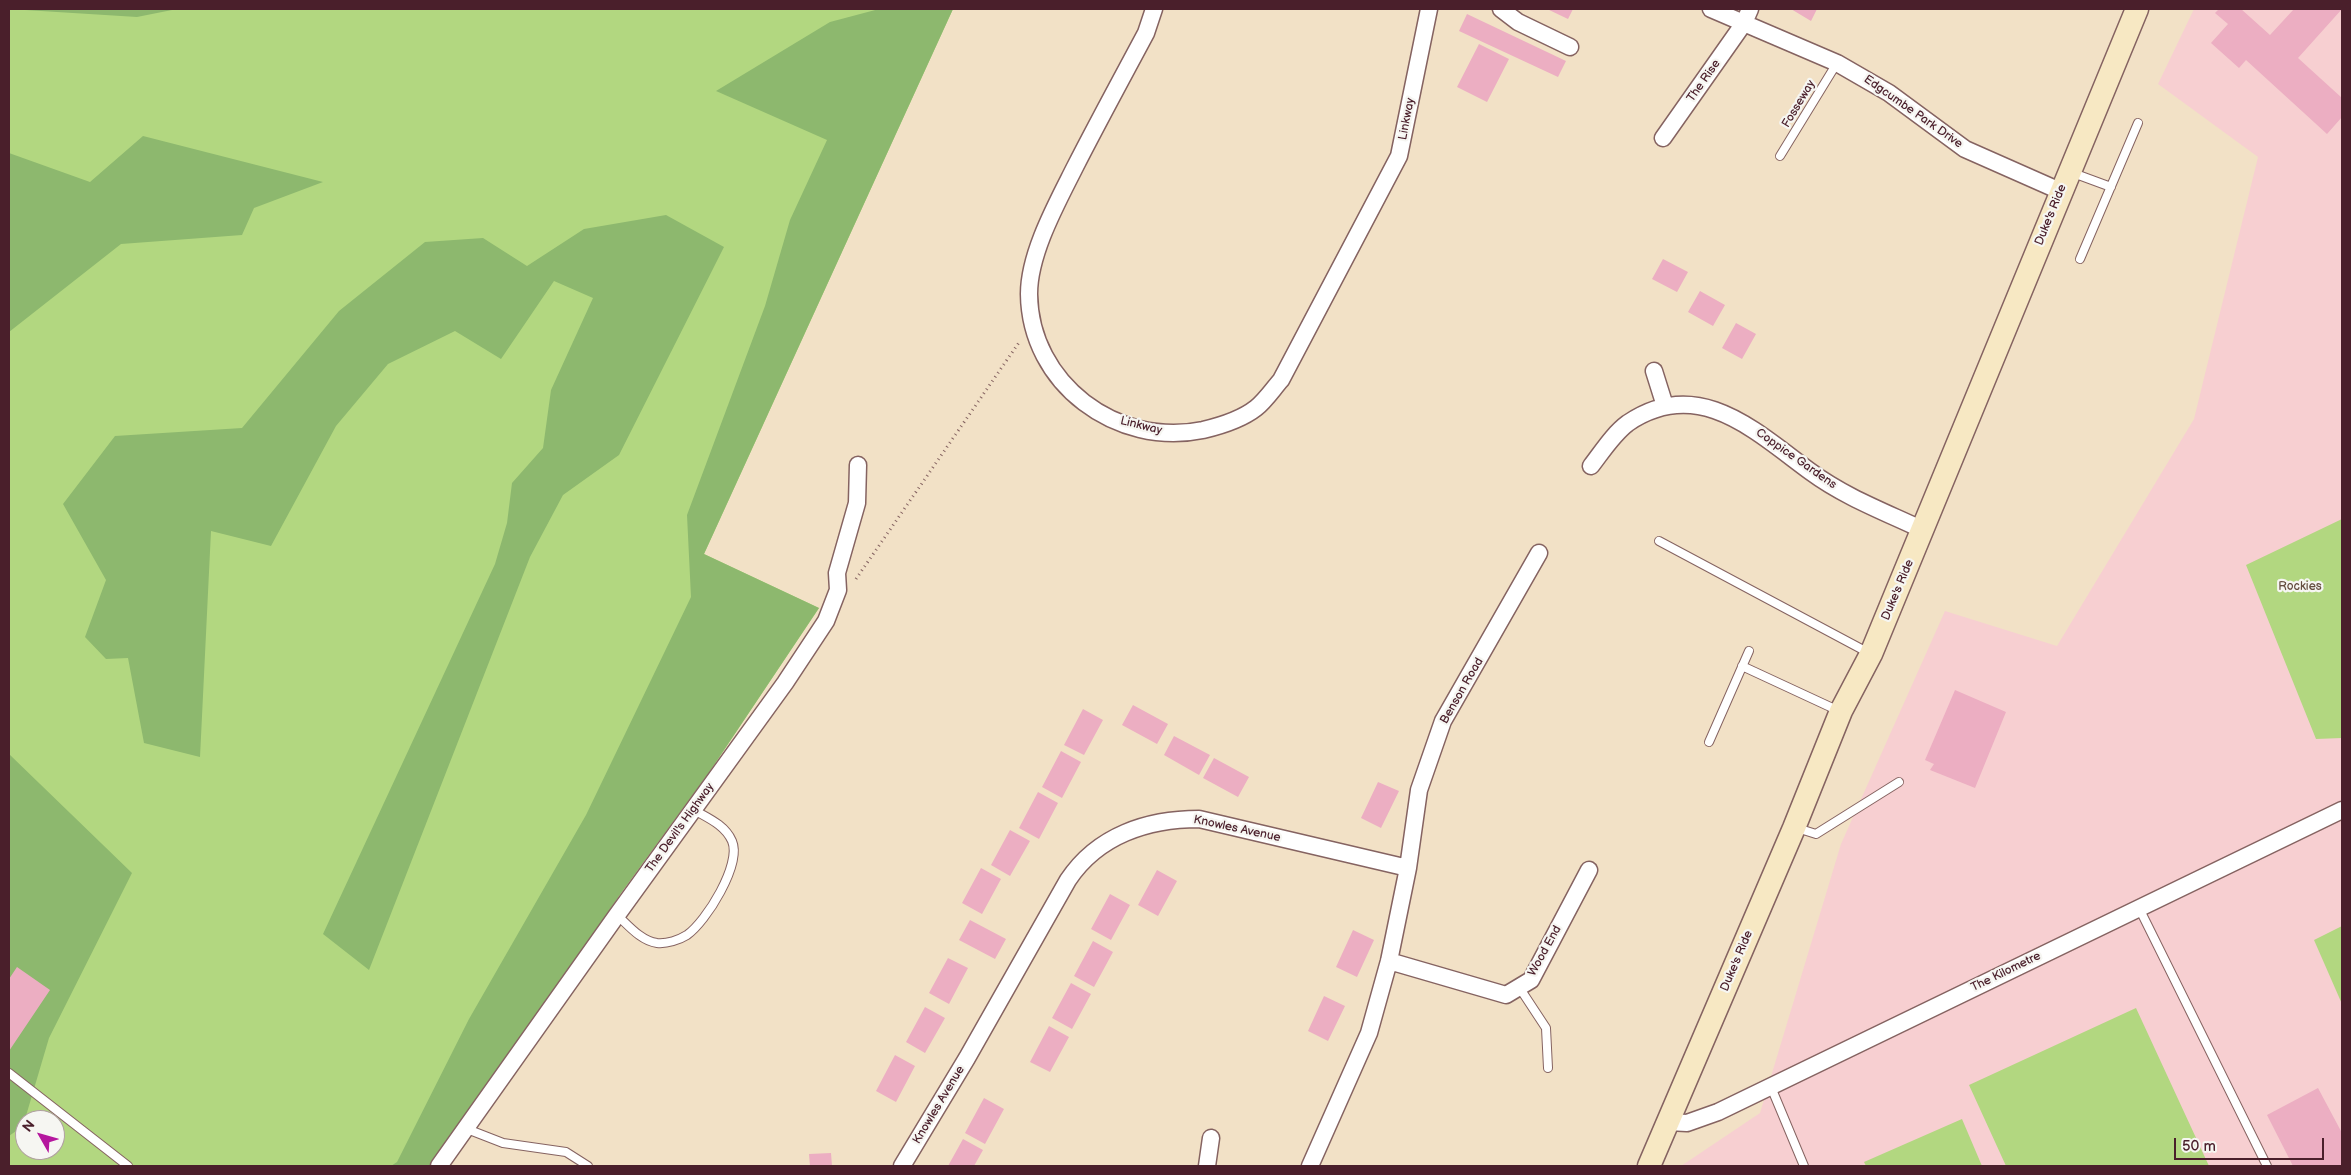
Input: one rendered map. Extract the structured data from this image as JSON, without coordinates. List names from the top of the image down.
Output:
{
  "streets": {
    "main road": ["Duke's Ride"],
    "street": [
      "The Rise",
      "Edgcumbe Park Drive",
      "Linkway",
      "Coppice Gardens",
      "Benson Road",
      "The Devil's Highway",
      "Knowles Avenue",
      "Wood End",
      "The Kilometre"
    ],
    "lane": ["Fosseway"]
  },
  "crossings": [
    ["The Rise", "Edgcumbe Park Drive"],
    ["Fosseway", "Edgcumbe Park Drive"],
    ["Edgcumbe Park Drive", "Duke's Ride"],
    ["Duke's Ride", "Coppice Gardens"],
    ["Duke's Ride", "The Kilometre"],
    ["Benson Road", "Knowles Avenue"]
  ],
  "parks": ["Rockies"],
  "scale_bar": "50 m",
  "north": "top left"
}
